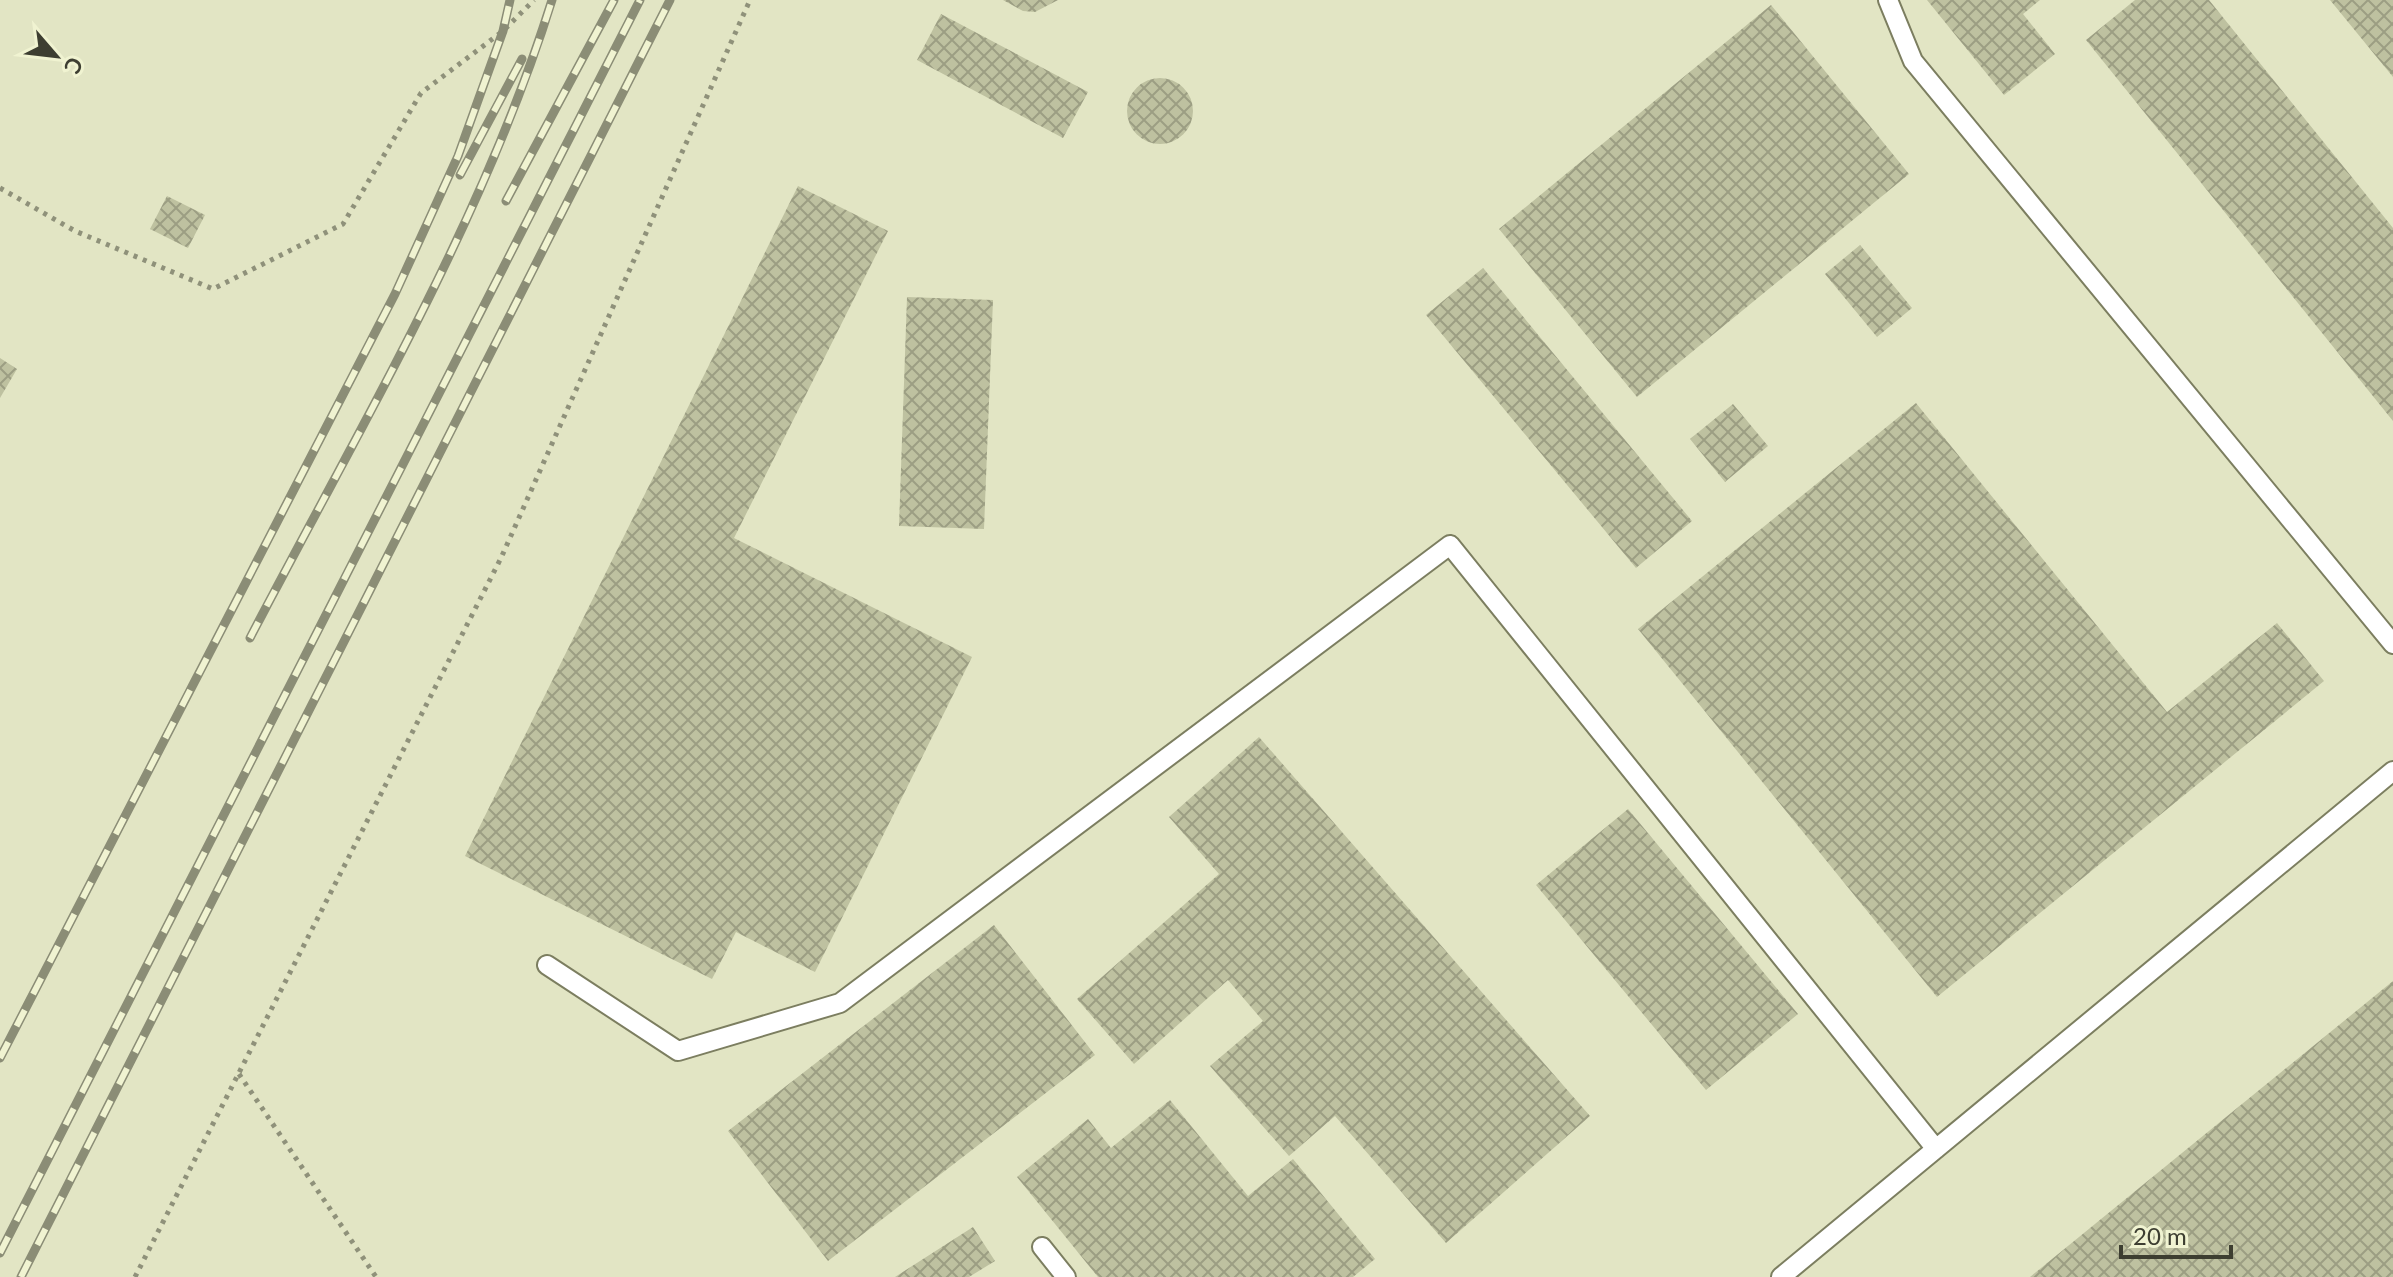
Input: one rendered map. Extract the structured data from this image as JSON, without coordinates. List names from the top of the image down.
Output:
{
  "scale_bar": "20 m",
  "north": "bottom right"
}
